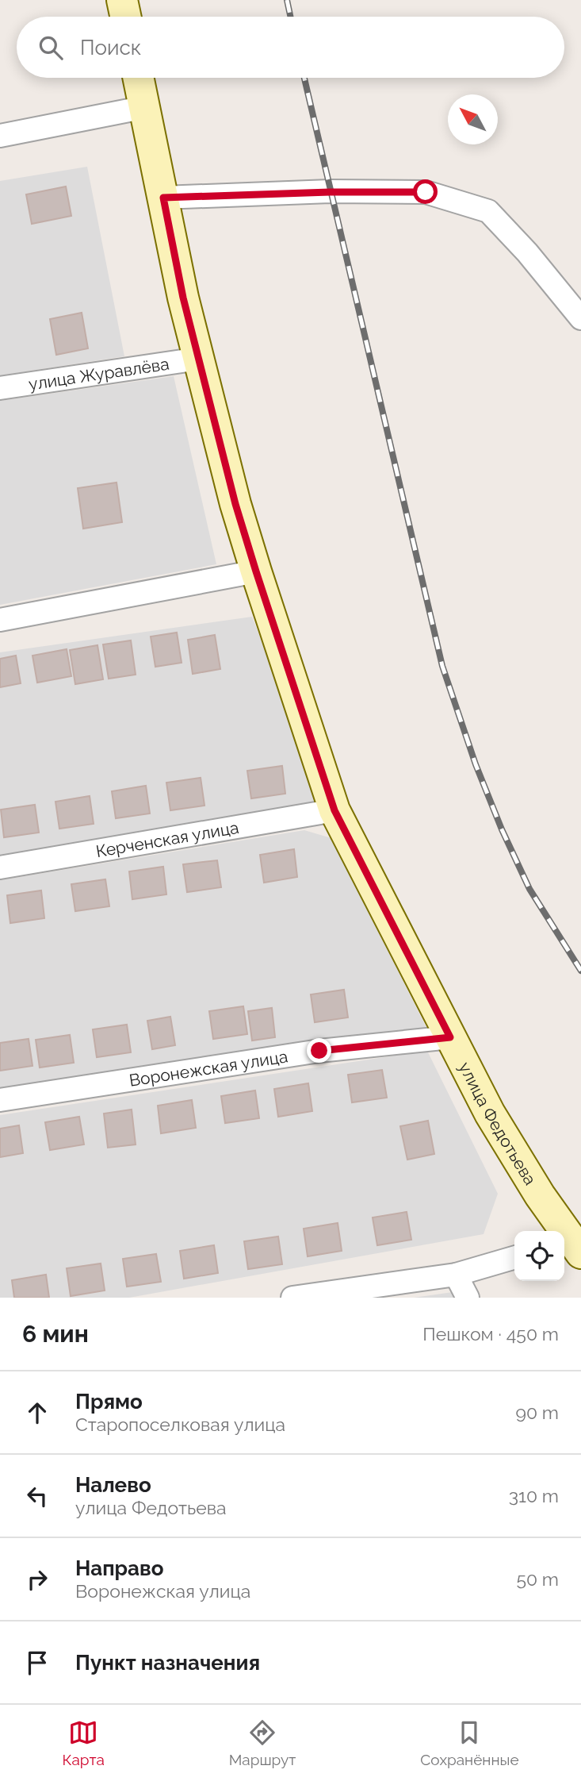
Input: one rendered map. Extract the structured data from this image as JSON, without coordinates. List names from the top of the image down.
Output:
{
  "streets": {
    "main road": ["улица Федотьева"],
    "street": ["улица Журавлёва", "Керченская улица", "Воронежская улица"]
  },
  "crossings": [
    ["улица Журавлёва", "улица Федотьева"],
    ["Керченская улица", "улица Федотьева"],
    ["Воронежская улица", "улица Федотьева"]
  ],
  "north": "top left",
  "page": {
    "search": "Поиск",
    "heading": ["6 мин", "Пешком · 450 m"],
    "list": [
      ["Прямо", "Старопоселковая улица", "90 m"],
      ["Налево", "улица Федотьева", "310 m"],
      ["Направо", "Воронежская улица", "50 m"],
      "Пункт назначения"
    ],
    "nav": ["Карта", "Маршрут", "Сохранённые"]
  }
}
